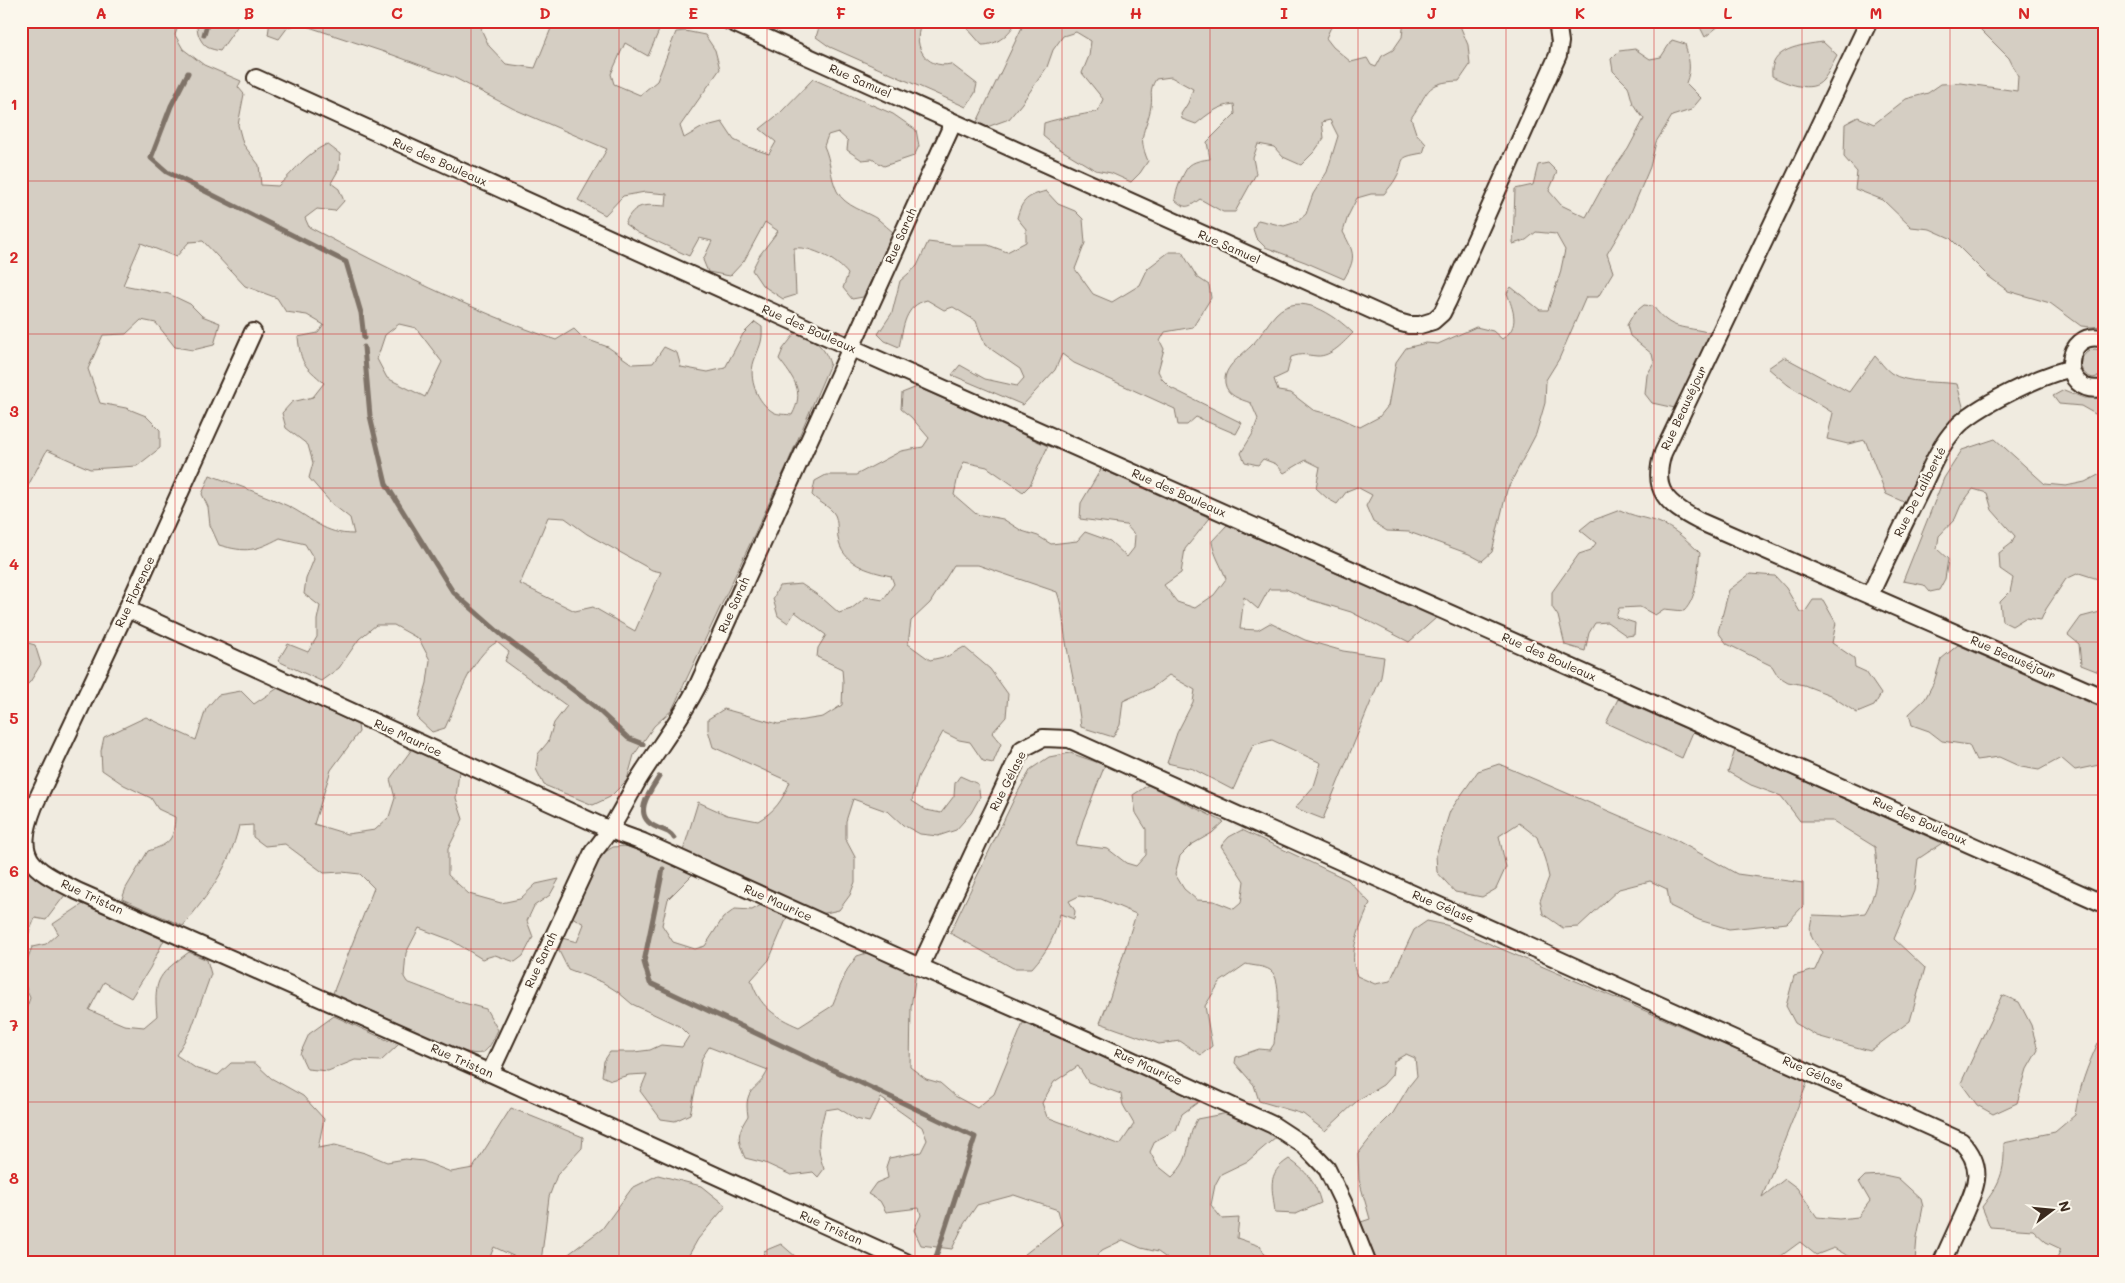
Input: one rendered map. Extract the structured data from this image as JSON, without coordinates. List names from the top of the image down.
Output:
{
  "streets": {
    "street": [
      "Rue Samuel",
      "Rue des Bouleaux",
      "Rue Sarah",
      "Rue Beauséjour",
      "Rue De Laliberté",
      "Rue Florence",
      "Rue Maurice",
      "Rue Gélase",
      "Rue Tristan"
    ]
  },
  "crossings": [
    ["Rue Samuel", "Rue Sarah"],
    ["Rue des Bouleaux", "Rue Sarah"],
    ["Rue Sarah", "Rue Maurice"],
    ["Rue Sarah", "Rue Tristan"],
    ["Rue Beauséjour", "Rue De Laliberté"],
    ["Rue Florence", "Rue Maurice"],
    ["Rue Florence", "Rue Tristan"],
    ["Rue Maurice", "Rue Gélase"]
  ],
  "north": "right",
  "grid": {
    "columns": [
      "A",
      "B",
      "C",
      "D",
      "E",
      "F",
      "G",
      "H",
      "I",
      "J",
      "K",
      "L",
      "M",
      "N"
    ],
    "rows": [
      "1",
      "2",
      "3",
      "4",
      "5",
      "6",
      "7",
      "8"
    ]
  }
}
